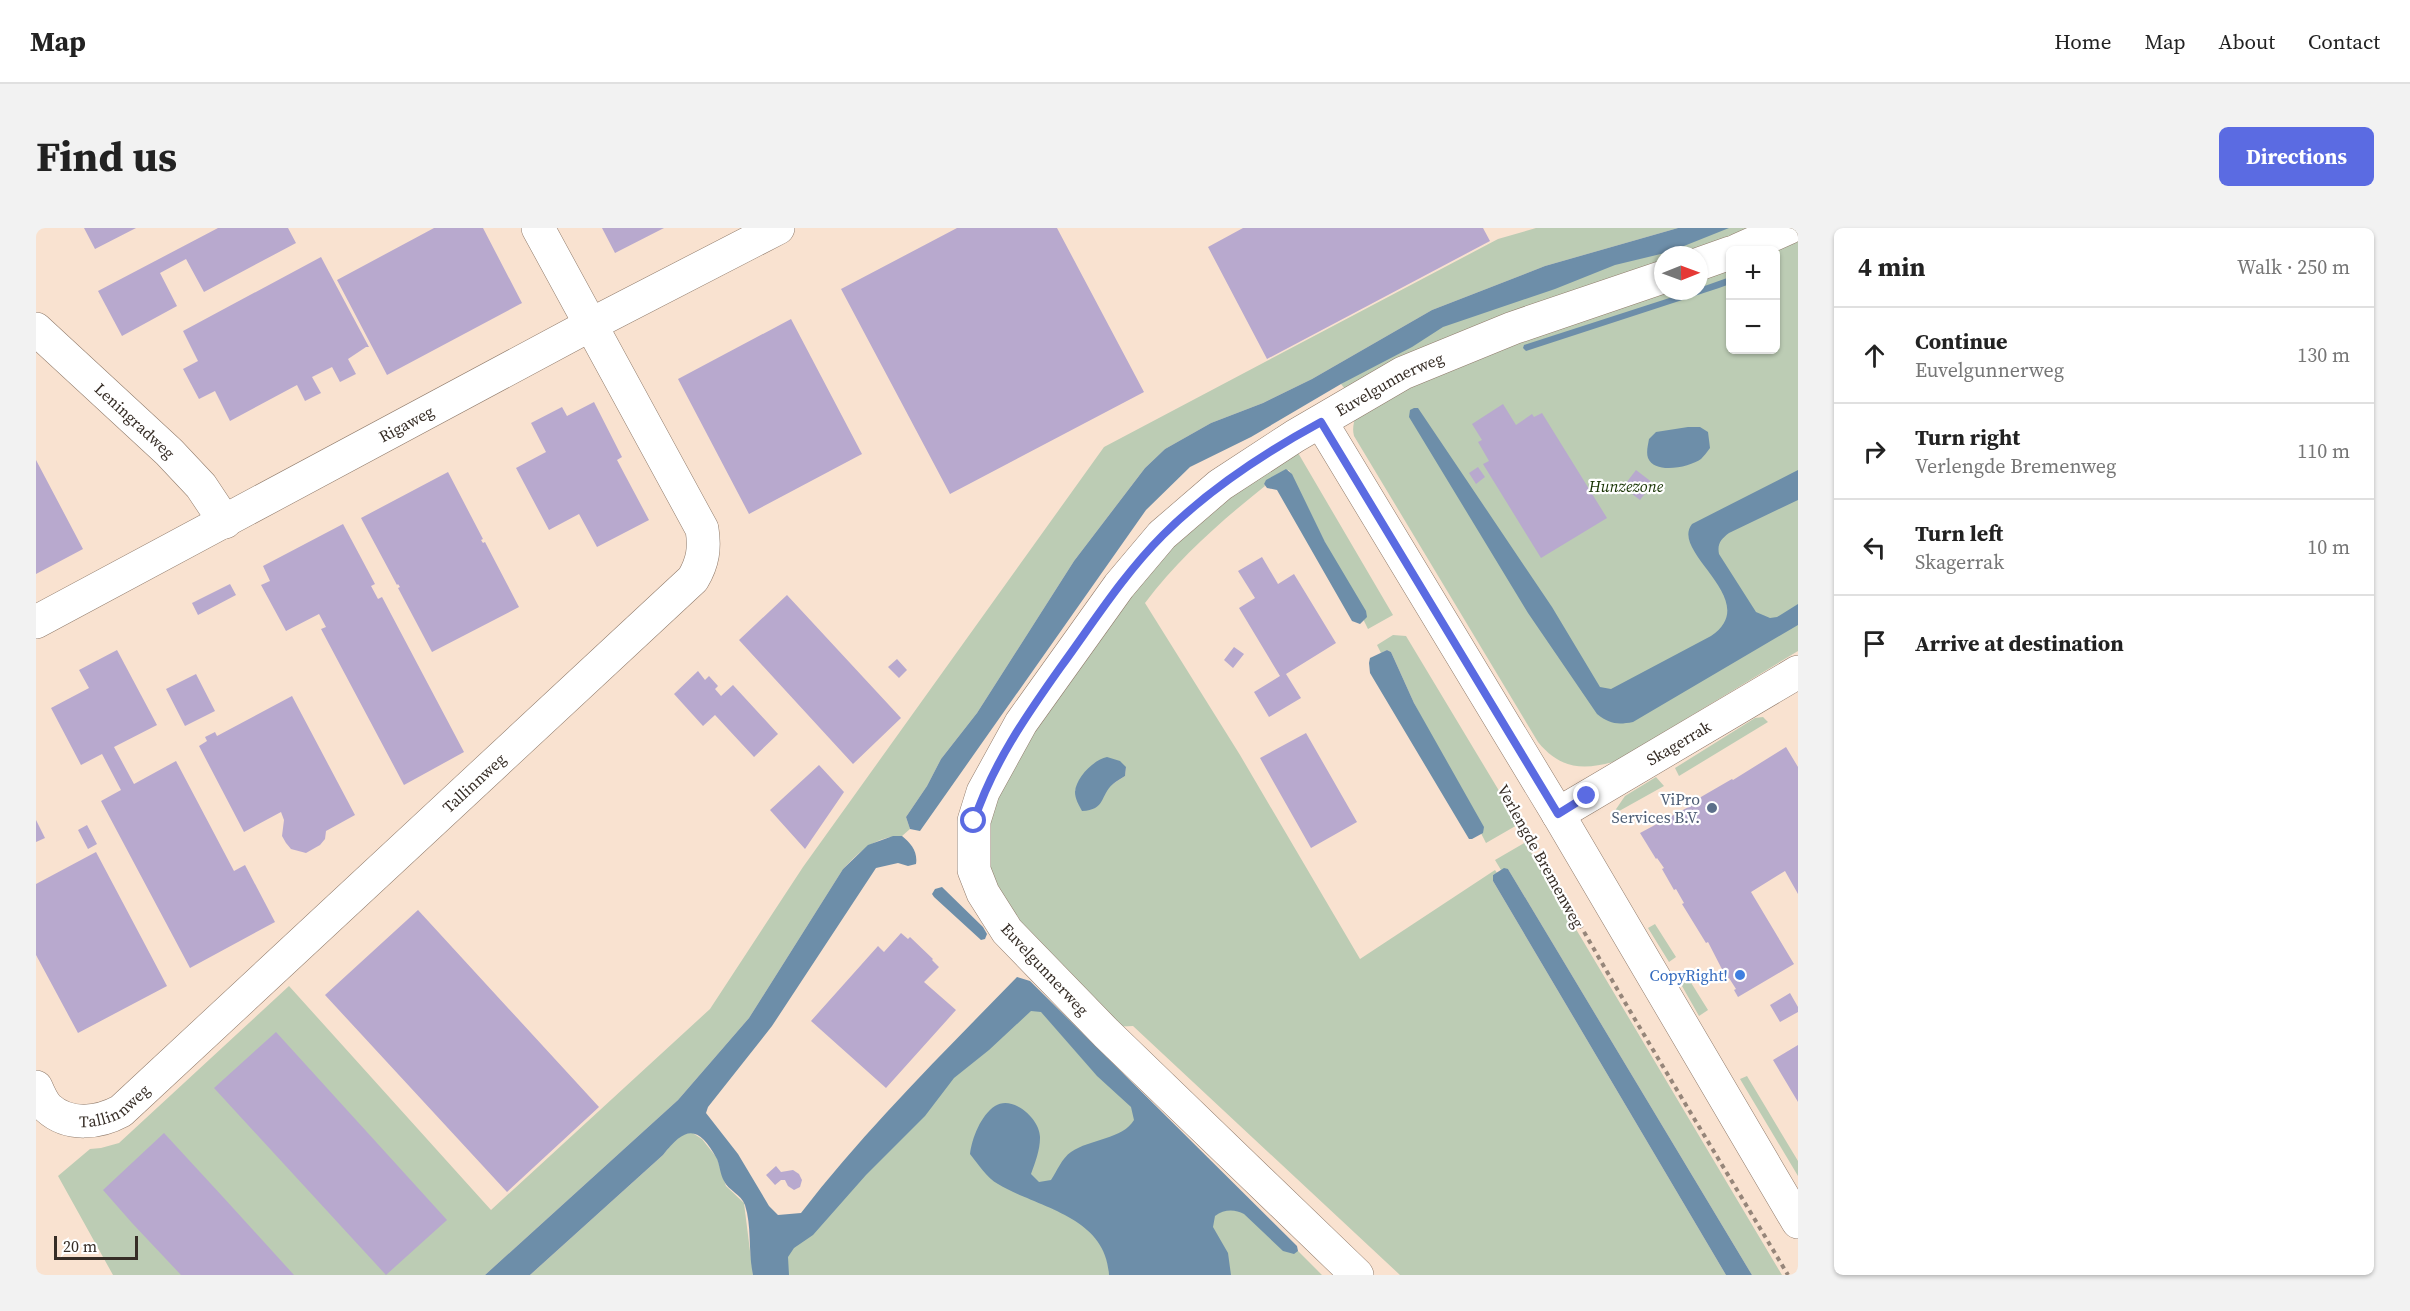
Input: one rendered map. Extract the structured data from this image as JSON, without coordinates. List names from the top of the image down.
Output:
{
  "streets": {
    "street": [
      "Euvelgunnerweg",
      "Leningradweg",
      "Rigaweg",
      "Skagerrak",
      "Tallinnweg",
      "Verlengde Bremenweg"
    ]
  },
  "crossings": [
    ["Euvelgunnerweg", "Verlengde Bremenweg"],
    ["Leningradweg", "Rigaweg"],
    ["Rigaweg", "Tallinnweg"],
    ["Skagerrak", "Verlengde Bremenweg"]
  ],
  "parks": ["Hunzezone"],
  "places": ["ViPro Services B.V.", "CopyRight!"],
  "scale_bar": "20 m",
  "north": "right",
  "page": {
    "header": "Map",
    "nav": [
      "Home",
      "Map",
      "About",
      "Contact"
    ],
    "title": "Find us",
    "buttons": "Directions",
    "heading": ["4 min", "Walk · 250 m"],
    "map_buttons": ["+", "−"],
    "list": [
      ["Continue", "Euvelgunnerweg", "130 m"],
      ["Turn right", "Verlengde Bremenweg", "110 m"],
      ["Turn left", "Skagerrak", "10 m"],
      "Arrive at destination"
    ],
    "scale": "20 m"
  }
}
